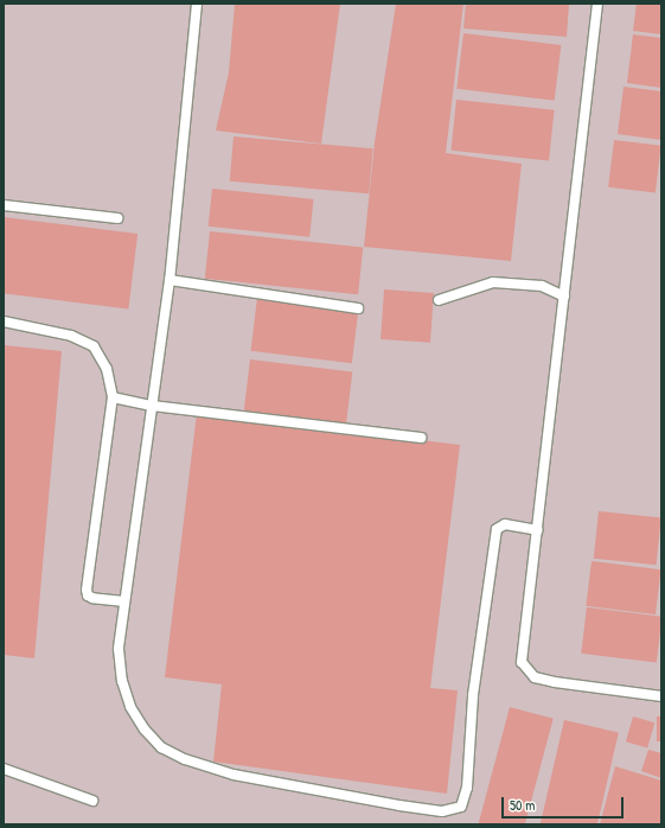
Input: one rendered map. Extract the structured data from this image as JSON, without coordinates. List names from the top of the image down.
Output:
{
  "scale_bar": "50 m"
}
